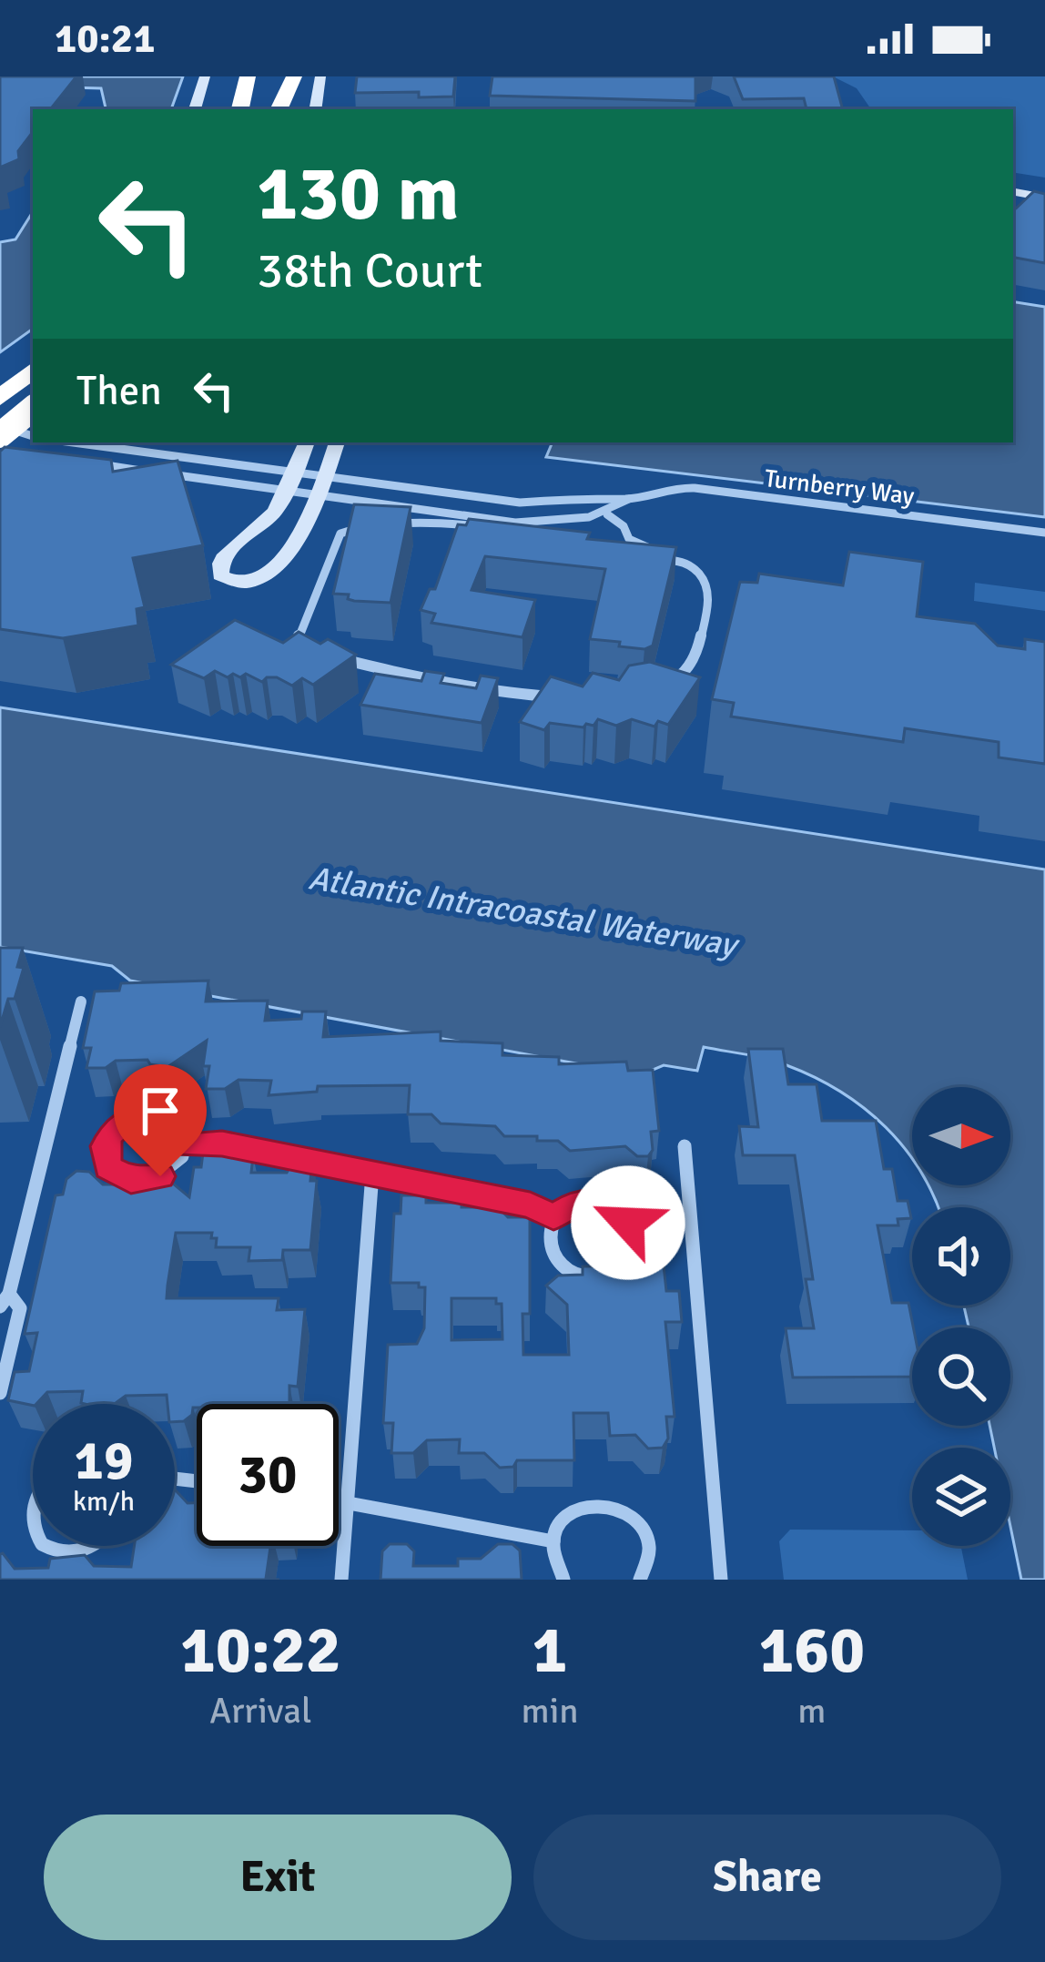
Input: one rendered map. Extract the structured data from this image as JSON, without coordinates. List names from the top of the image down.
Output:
{
  "streets": {
    "street": ["Turnberry Way"]
  },
  "water": ["Atlantic Intracoastal Waterway"],
  "north": "right",
  "page": {
    "status": "10:21",
    "turn": ["130 m", "38th Court"],
    "then": "Then",
    "speed": "19 km/h",
    "limit": "30",
    "eta": [
      "10:22",
      "Arrival",
      "1",
      "min",
      "160",
      "m"
    ],
    "buttons": ["Exit", "Share"]
  }
}
